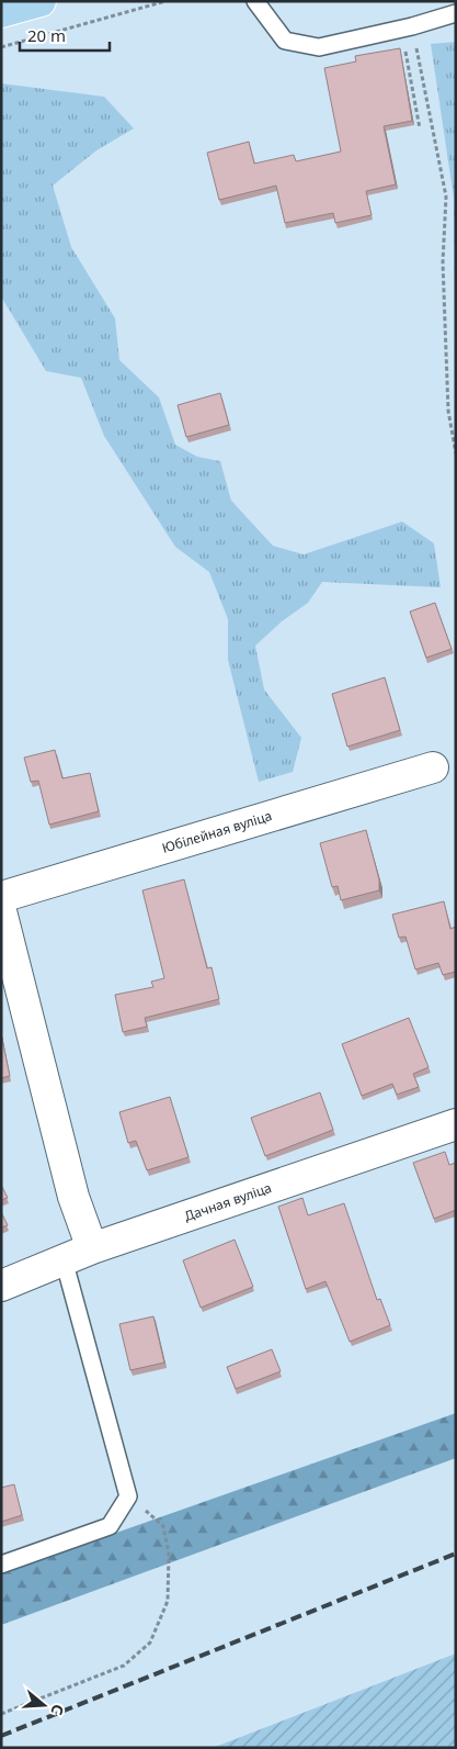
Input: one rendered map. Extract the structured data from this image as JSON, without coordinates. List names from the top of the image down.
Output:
{
  "streets": {
    "street": ["Юбілейная вуліца", "Дачная вуліца"]
  },
  "scale_bar": "20 m",
  "north": "right"
}
